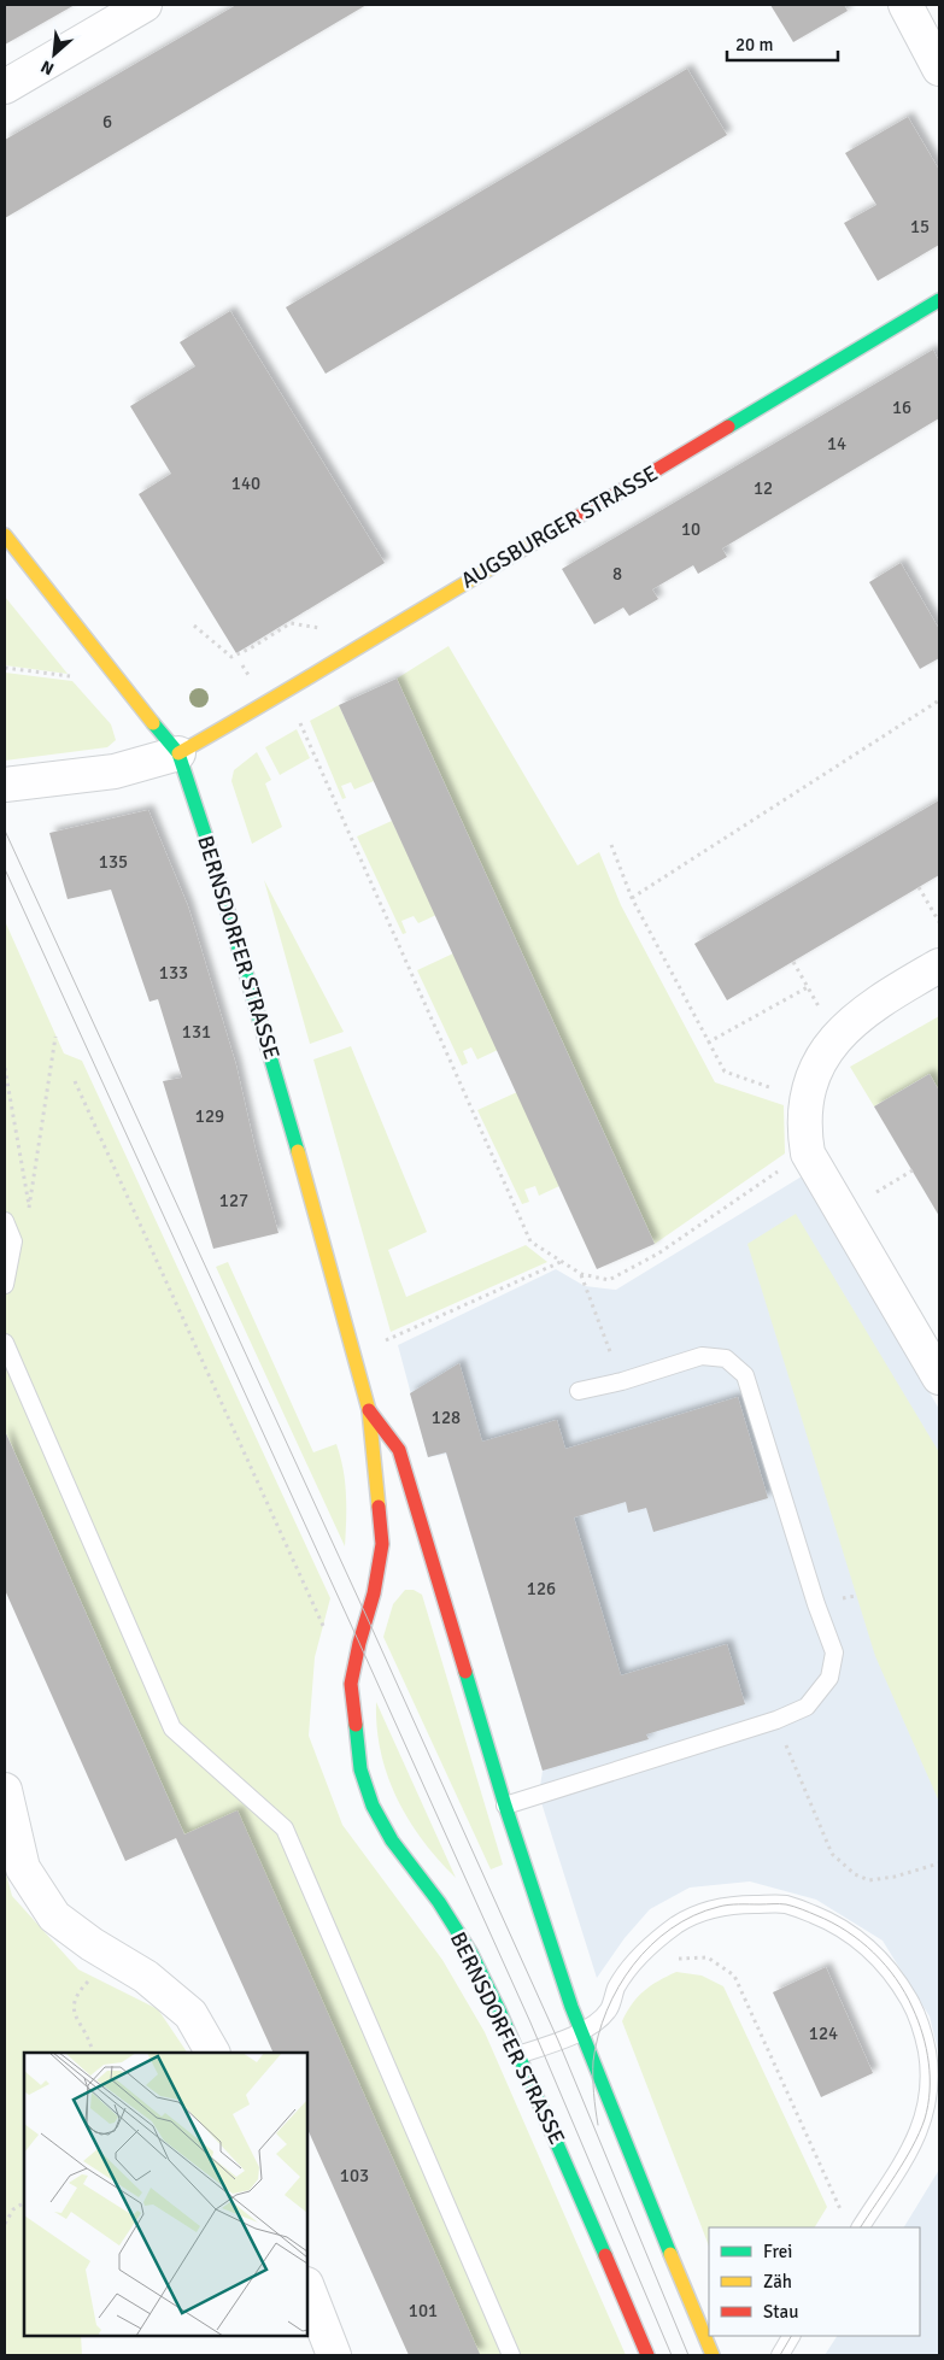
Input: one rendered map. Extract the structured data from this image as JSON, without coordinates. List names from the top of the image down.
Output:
{
  "streets": {
    "street": ["AUGSBURGER STRASSE", "BERNSDORFER STRASSE"]
  },
  "crossings": [
    ["AUGSBURGER STRASSE", "BERNSDORFER STRASSE"]
  ],
  "house_numbers": [
    "6",
    "15",
    "16",
    "14",
    "140",
    "12",
    "10",
    "8",
    "135",
    "133",
    "131",
    "129",
    "127",
    "128",
    "126",
    "124",
    "103",
    "101"
  ],
  "legend": ["Frei", "Zäh", "Stau"],
  "scale_bar": "20 m",
  "north": "bottom left"
}
